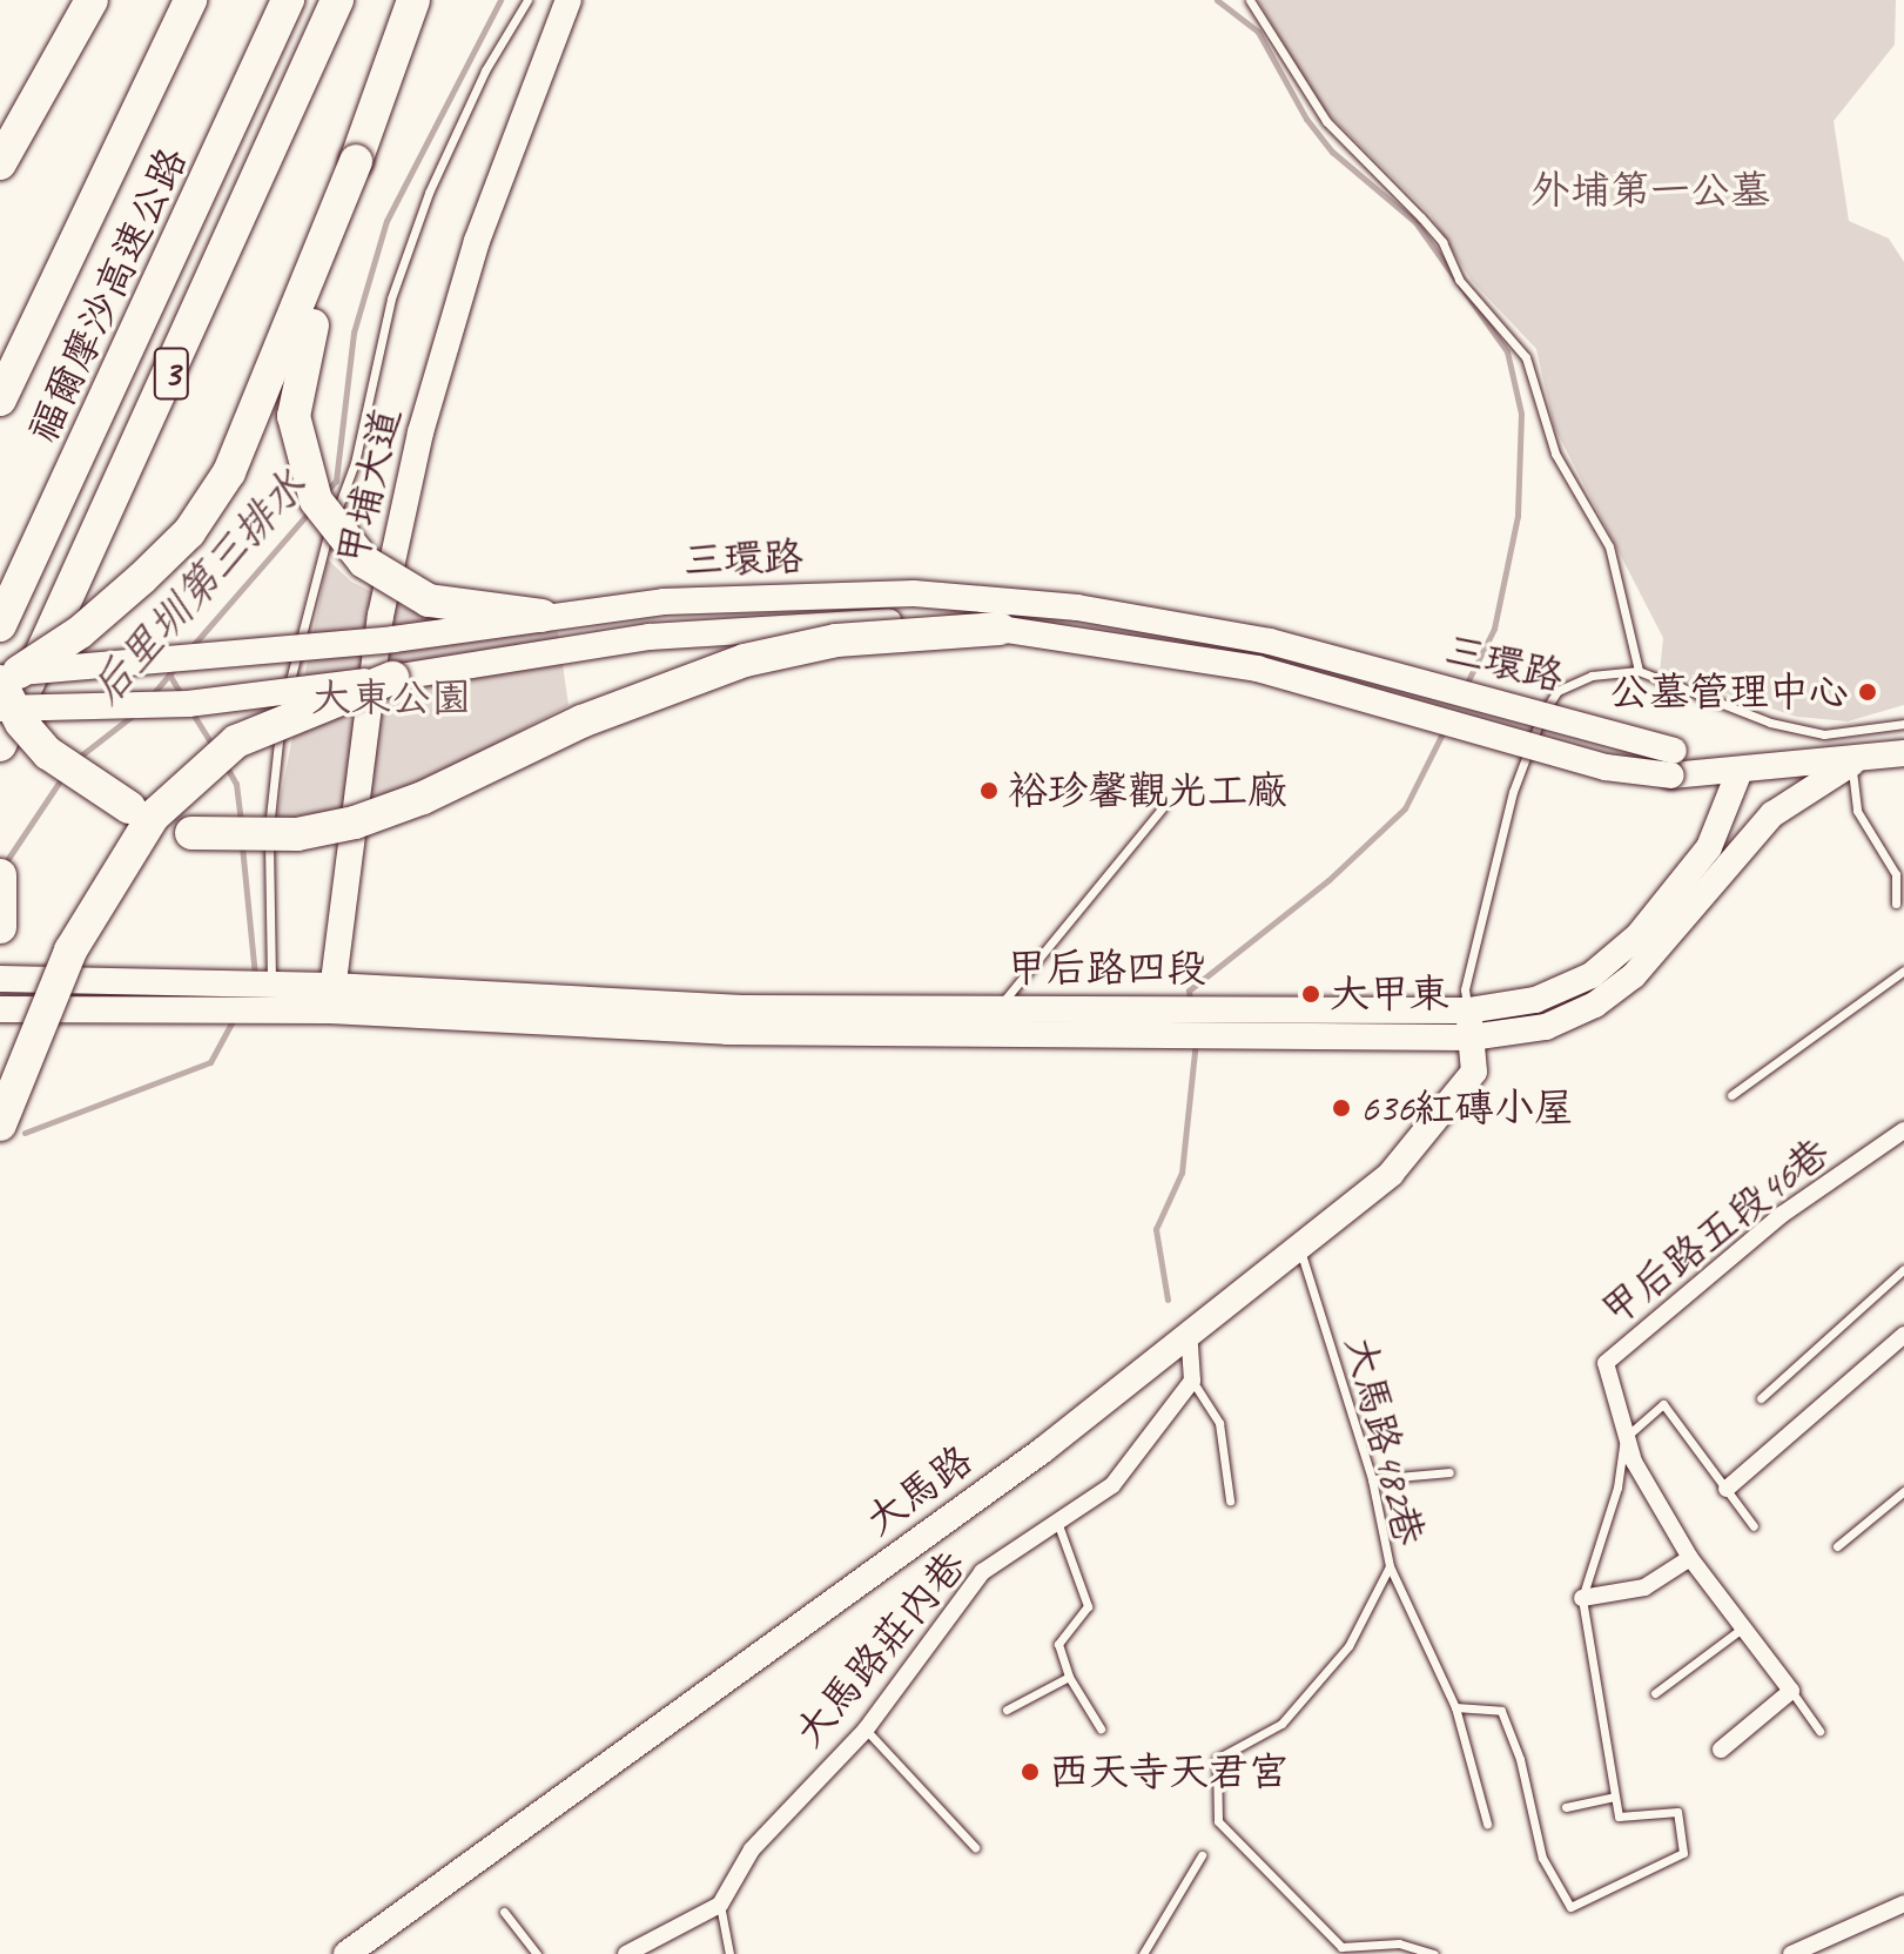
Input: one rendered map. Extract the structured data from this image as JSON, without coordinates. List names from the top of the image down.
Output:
{
  "streets": {
    "highway": ["福爾摩沙高速公路", "3"],
    "street": [
      "甲埔大道",
      "三環路",
      "甲后路四段",
      "甲后路五段46巷",
      "大馬路",
      "大馬路莊內巷"
    ],
    "lane": ["大馬路482巷"]
  },
  "crossings": [
    ["甲埔大道", "甲后路四段"],
    ["三環路", "甲后路四段"],
    ["甲后路四段", "大馬路"],
    ["大馬路482巷", "大馬路"]
  ],
  "water": ["后里圳第三排水"],
  "parks": ["外埔第一公墓", "大東公園"],
  "places": [
    "公墓管理中心",
    "裕珍馨觀光工廠",
    "大甲東",
    "636紅磚小屋",
    "西天寺天君宮"
  ]
}
